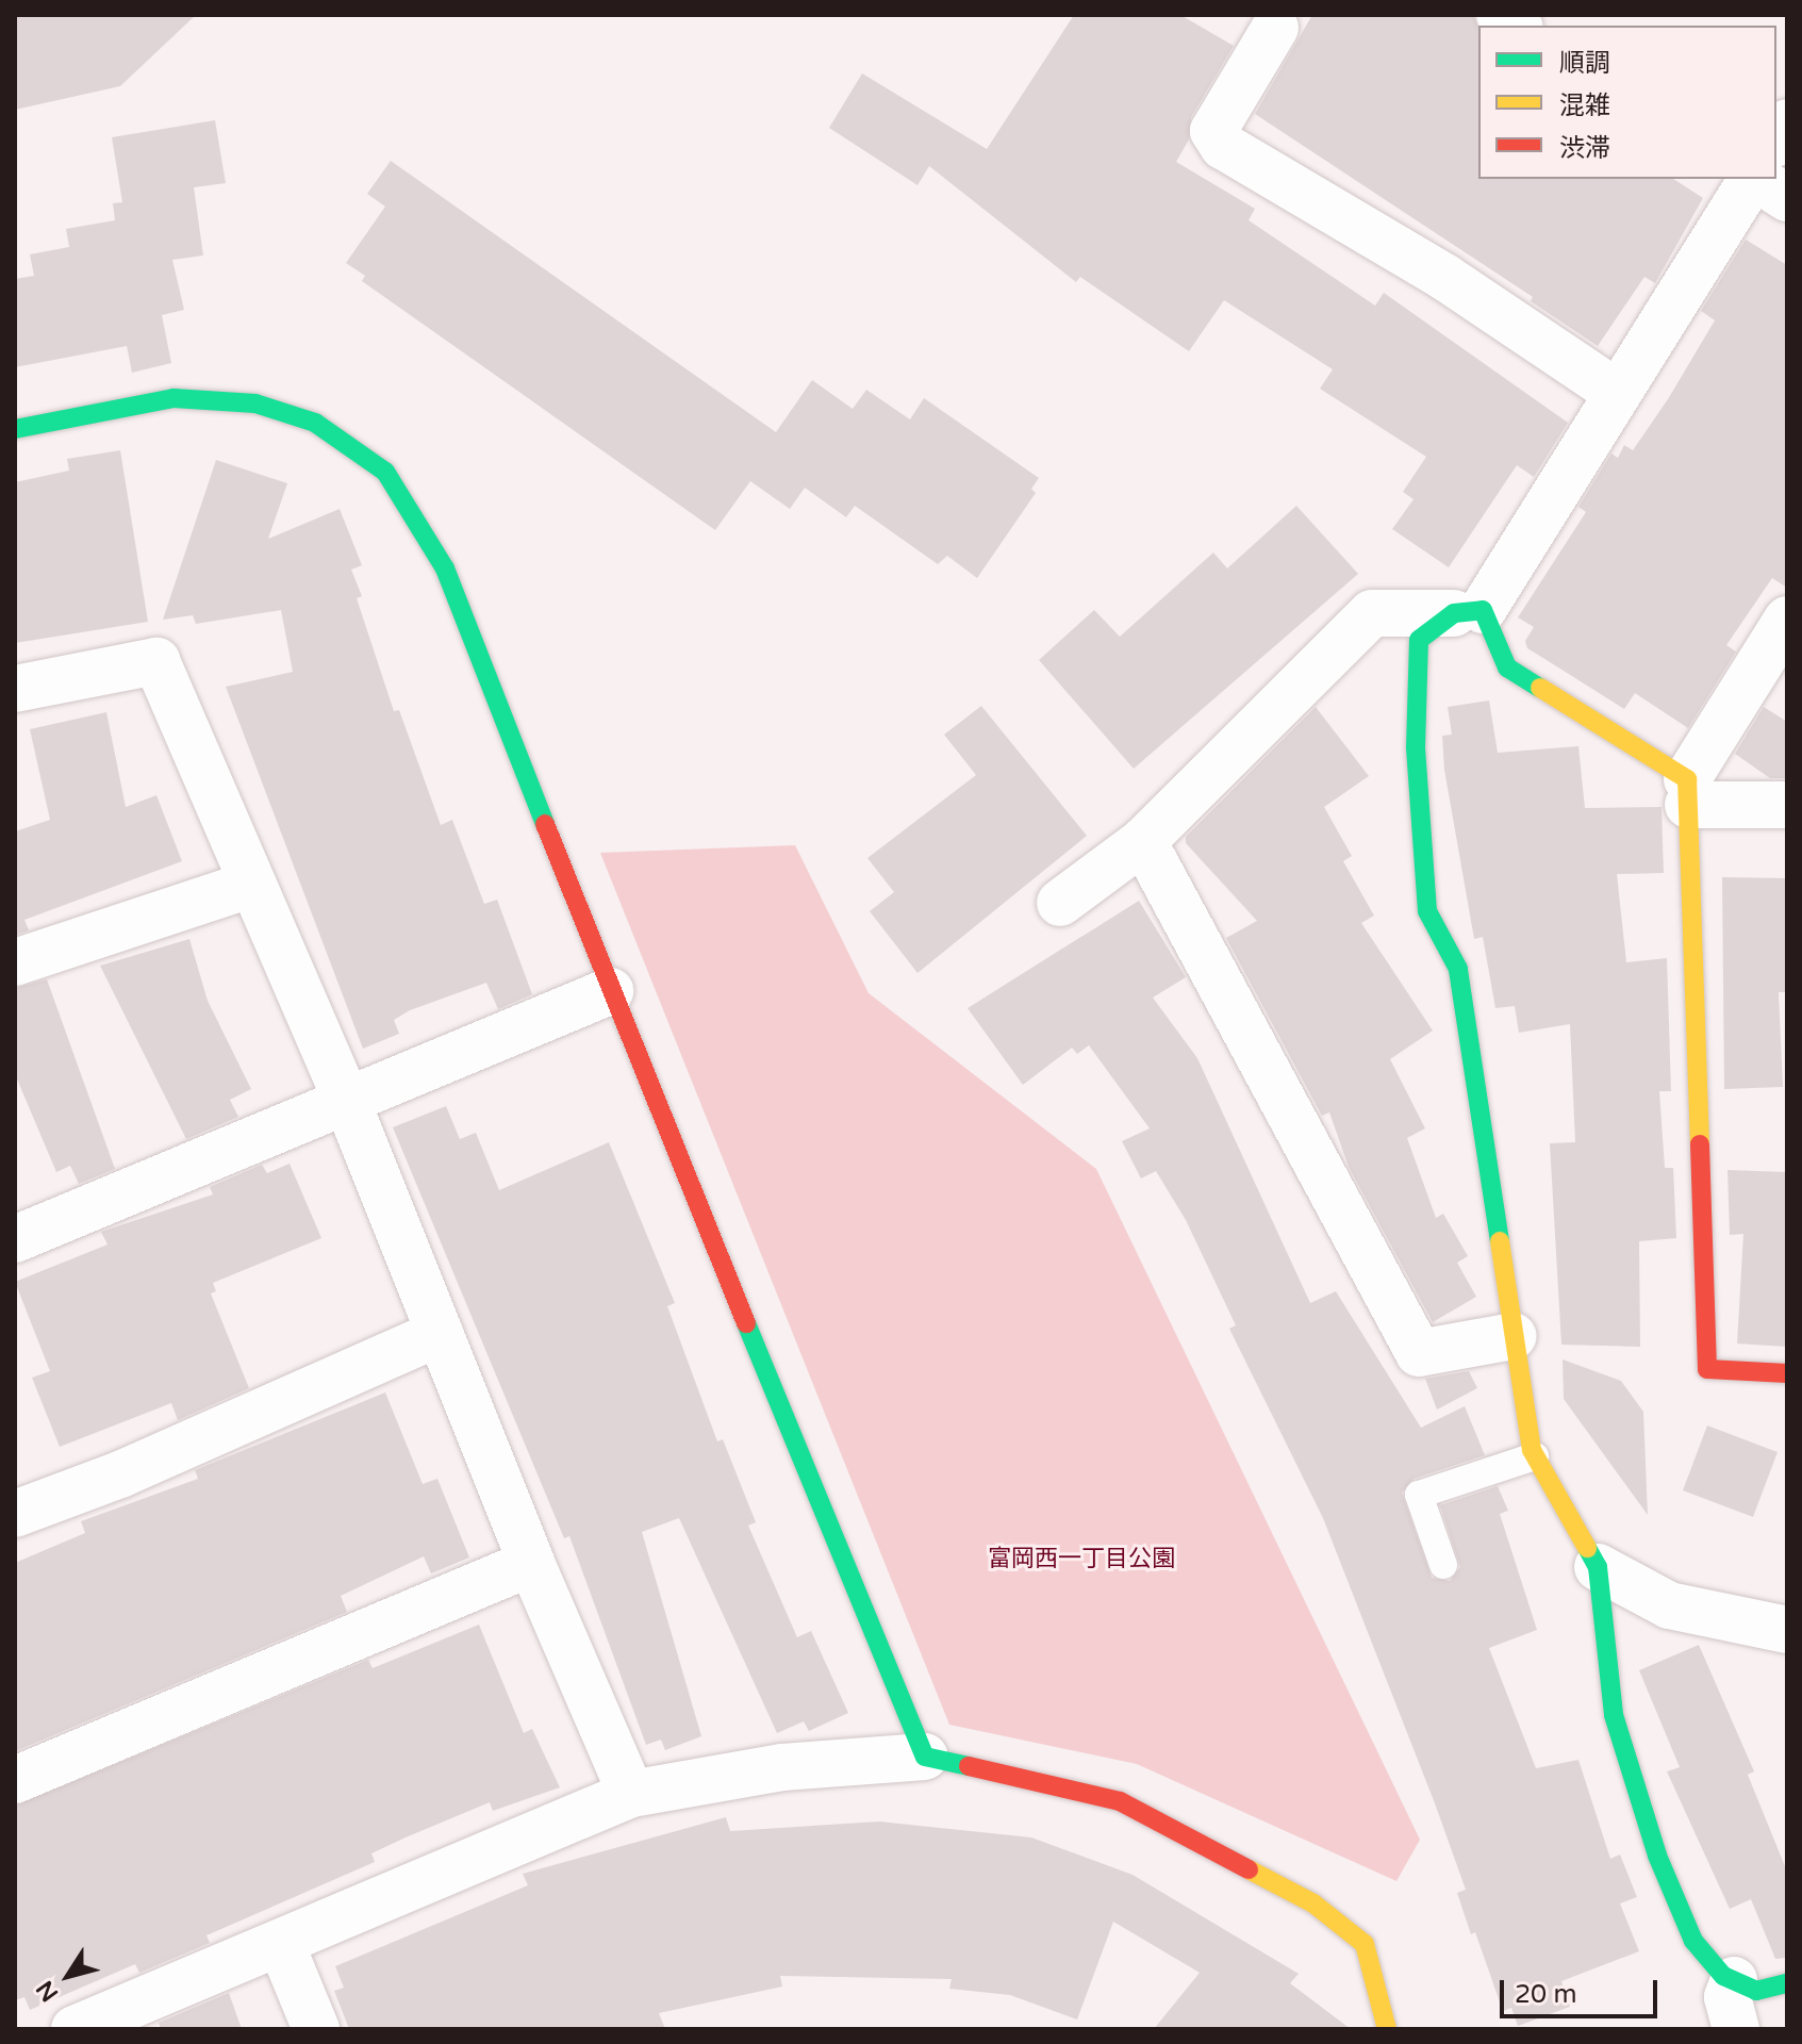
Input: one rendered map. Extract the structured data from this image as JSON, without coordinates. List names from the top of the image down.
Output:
{
  "parks": ["富岡西一丁目公園"],
  "legend": ["順調", "混雑", "渋滞"],
  "scale_bar": "20 m",
  "north": "bottom left"
}
